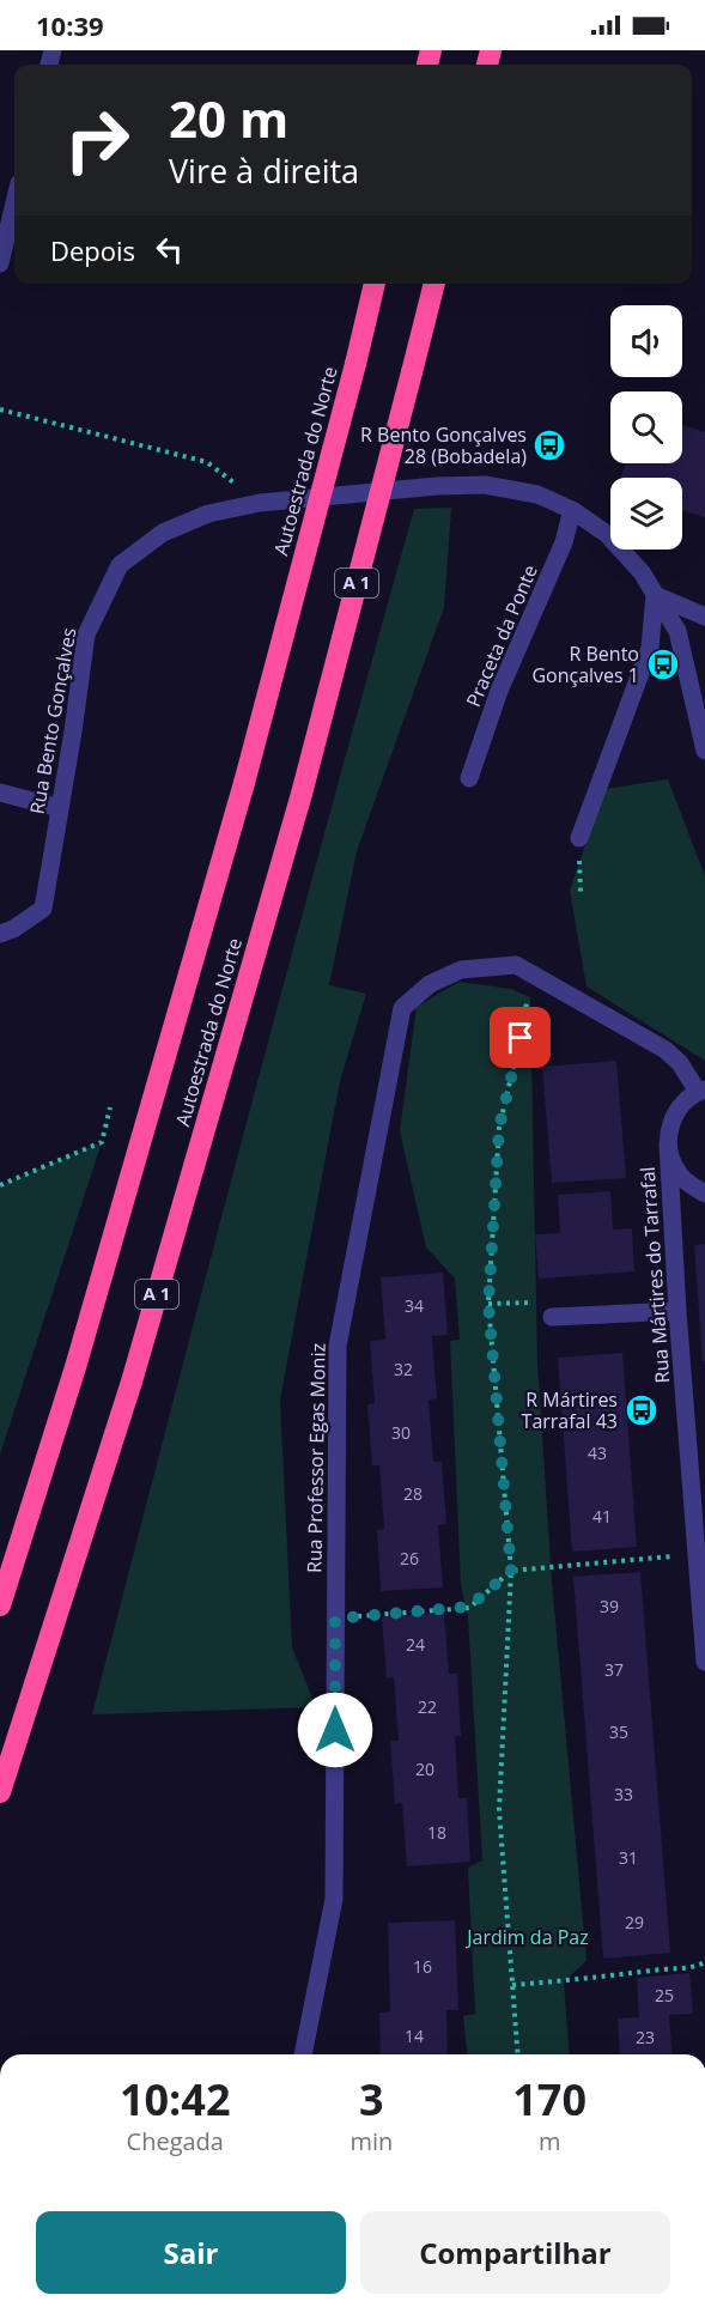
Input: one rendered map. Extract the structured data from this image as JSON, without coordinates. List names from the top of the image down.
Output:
{
  "streets": {
    "highway": ["Autoestrada do Norte", "A 1"],
    "street": [
      "Praceta da Ponte",
      "Rua Bento Gonçalves",
      "Rua Mártires do Tarrafal",
      "Rua Professor Egas Moniz"
    ]
  },
  "crossings": [
    ["Praceta da Ponte", "Rua Bento Gonçalves"]
  ],
  "parks": ["Jardim da Paz"],
  "places": {
    "bus stop": ["R Bento Gonçalves 28 (Bobadela)", "R Bento Gonçalves 1", "R Mártires Tarrafal 43"]
  },
  "house_numbers": [
    "34",
    "32",
    "30",
    "43",
    "28",
    "41",
    "26",
    "39",
    "24",
    "37",
    "22",
    "35",
    "20",
    "33",
    "18",
    "31",
    "29",
    "16",
    "25",
    "14",
    "23"
  ],
  "page": {
    "status": "10:39",
    "turn": ["20 m", "Vire à direita"],
    "then": "Depois",
    "eta": [
      "10:42",
      "Chegada",
      "3",
      "min",
      "170",
      "m"
    ],
    "buttons": ["Sair", "Compartilhar"]
  }
}
